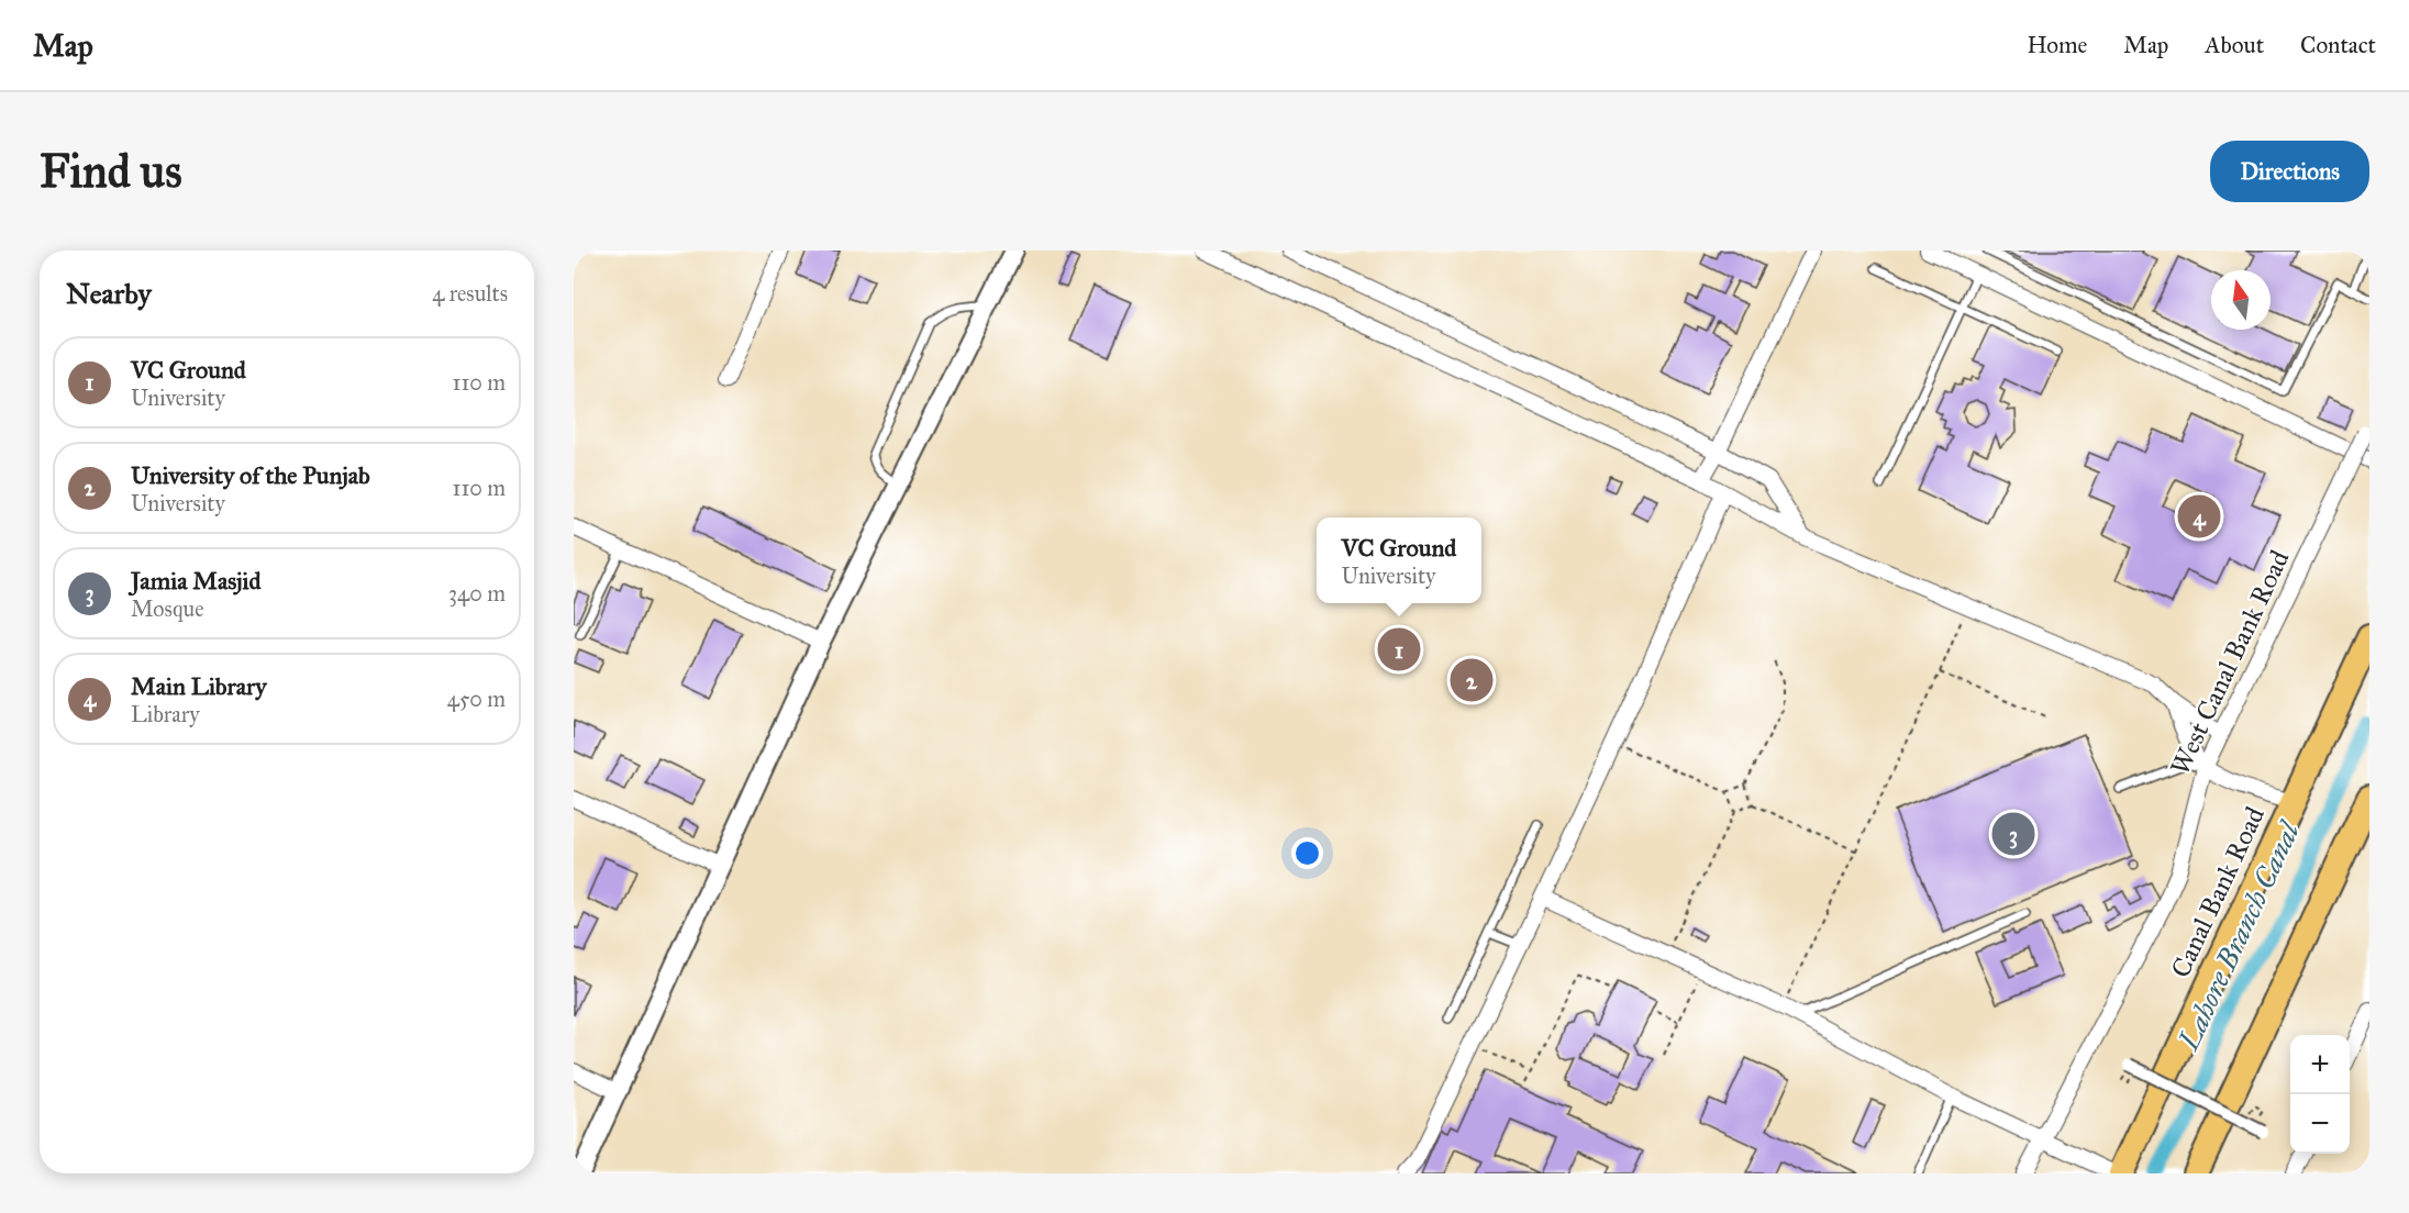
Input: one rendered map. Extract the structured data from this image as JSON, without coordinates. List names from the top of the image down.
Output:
{
  "streets": {
    "highway": ["Canal Bank Road"],
    "street": ["West Canal Bank Road"]
  },
  "water": ["Lahore Branch Canal"],
  "north": "top",
  "page": {
    "header": "Map",
    "nav": [
      "Home",
      "Map",
      "About",
      "Contact"
    ],
    "buttons": "Directions",
    "title": "Find us",
    "heading": ["Nearby", "4 results"],
    "list": [
      {
        "mark": "1",
        "name": "VC Ground",
        "note": "University",
        "value": "110 m"
      },
      {
        "mark": "2",
        "name": "University of the Punjab",
        "note": "University",
        "value": "110 m"
      },
      {
        "mark": "3",
        "name": "Jamia Masjid",
        "note": "Mosque",
        "value": "340 m"
      },
      {
        "mark": "4",
        "name": "Main Library",
        "note": "Library",
        "value": "450 m"
      }
    ],
    "pins": [
      "4",
      "1",
      "2",
      "3"
    ],
    "popup": ["VC Ground", "University"],
    "map_buttons": ["+", "−"]
  }
}
